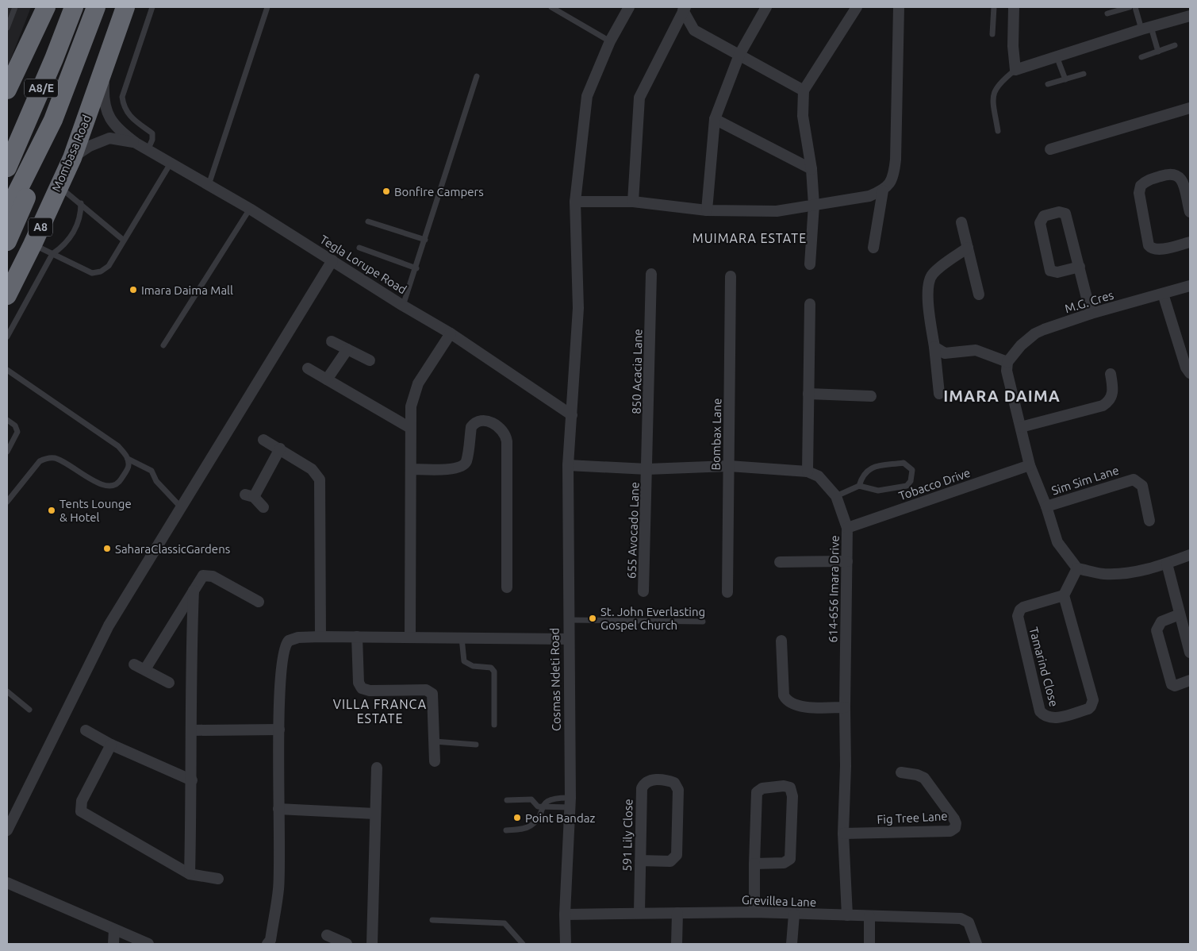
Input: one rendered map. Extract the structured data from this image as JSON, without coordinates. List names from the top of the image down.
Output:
{
  "streets": {
    "highway": ["A8/E", "Mombasa Road", "A8"],
    "street": [
      "Tegla Lorupe Road",
      "M.G. Cres",
      "850 Acacia Lane",
      "Bombax Lane",
      "Sim Sim Lane",
      "Tobacco Drive",
      "655 Avocado Lane",
      "614-656 Imara Drive",
      "Tamarind Close",
      "Cosmas Ndeti Road",
      "Fig Tree Lane",
      "591 Lily Close",
      "Grevillea Lane"
    ]
  },
  "crossings": [
    ["Mombasa Road", "Tegla Lorupe Road"],
    ["Tegla Lorupe Road", "Cosmas Ndeti Road"],
    ["850 Acacia Lane", "655 Avocado Lane"],
    ["850 Acacia Lane", "614-656 Imara Drive"],
    ["Bombax Lane", "614-656 Imara Drive"],
    ["Tobacco Drive", "614-656 Imara Drive"],
    ["655 Avocado Lane", "614-656 Imara Drive"],
    ["614-656 Imara Drive", "Cosmas Ndeti Road"],
    ["614-656 Imara Drive", "Fig Tree Lane"],
    ["614-656 Imara Drive", "Grevillea Lane"],
    ["Cosmas Ndeti Road", "Grevillea Lane"],
    ["591 Lily Close", "Grevillea Lane"]
  ],
  "districts": ["MUIMARA ESTATE", "IMARA DAIMA", "VILLA FRANCA ESTATE"],
  "places": [
    "Bonfire Campers",
    "Imara Daima Mall",
    "Tents Lounge & Hotel",
    "SaharaClassicGardens",
    "St. John Everlasting Gospel Church",
    "Point Bandaz"
  ]
}
